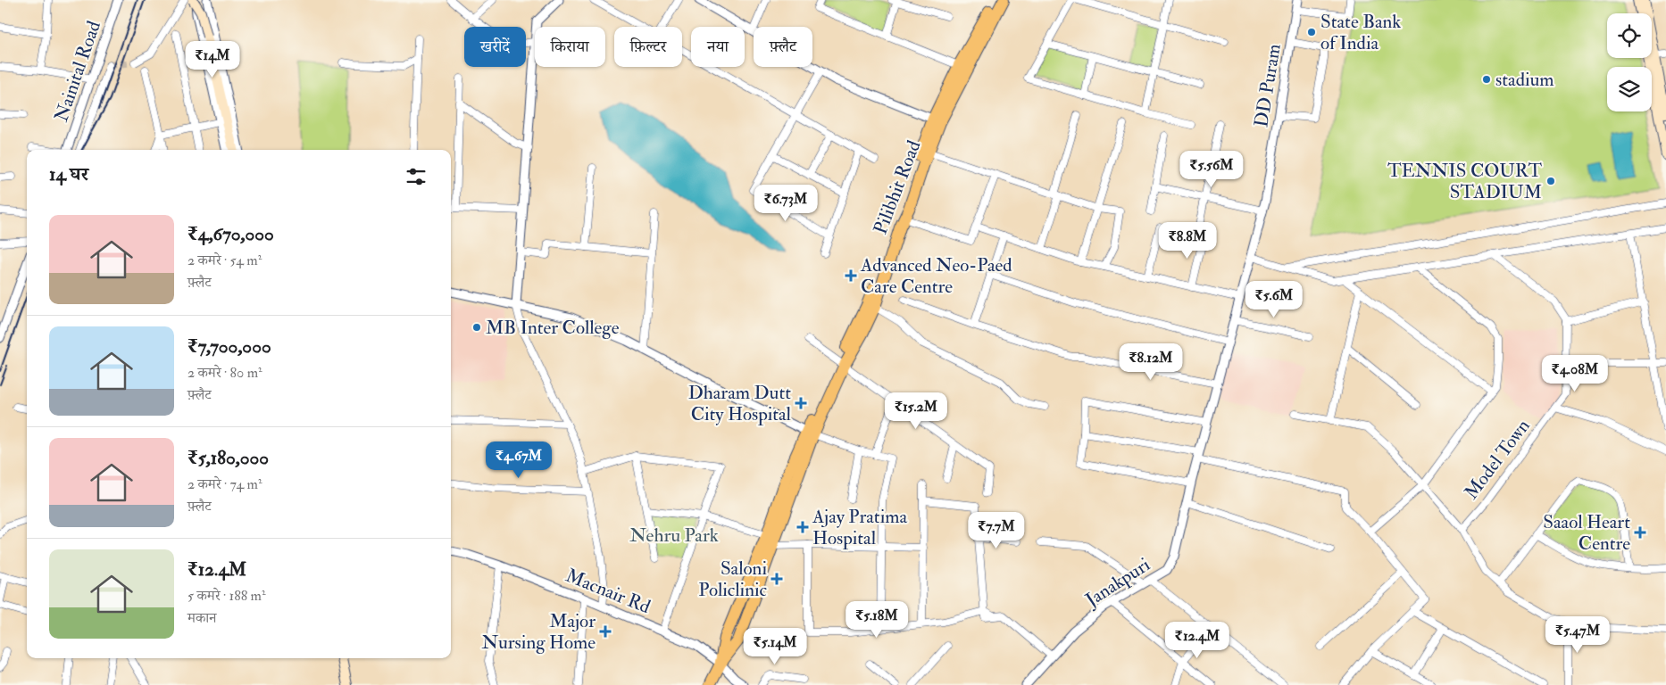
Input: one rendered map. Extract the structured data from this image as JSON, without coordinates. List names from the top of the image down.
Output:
{
  "streets": {
    "highway": ["Pilibhit Road"],
    "street": [
      "Nainital Road",
      "DD Puram",
      "Model Town",
      "Janakpuri",
      "Macnair Rd"
    ]
  },
  "crossings": [
    ["DD Puram", "Janakpuri"],
    ["Pilibhit Road", "Macnair Rd"]
  ],
  "parks": ["Nehru Park"],
  "places": {
    "other": [
      "State Bank of India",
      "stadium",
      "TENNIS COURT STADIUM",
      "MB Inter College"
    ],
    "health": [
      "Advanced Neo-Paed Care Centre",
      "Dharam Dutt City Hospital",
      "Ajay Pratima Hospital",
      "Saaol Heart Centre",
      "Saloni Policlinic",
      "Major Nursing Home"
    ]
  },
  "page": {
    "chip": [
      "खरीदें",
      "किराया",
      "फ़िल्टर",
      "नया",
      "फ़्लैट"
    ],
    "price": [
      "₹14M",
      "₹5.56M",
      "₹6.73M",
      "₹8.8M",
      "₹5.6M",
      "₹8.12M",
      "₹4.08M",
      "₹15.2M",
      "₹4.67M",
      "₹7.7M",
      "₹5.18M",
      "₹5.47M",
      "₹12.4M",
      "₹5.14M"
    ],
    "heading": "14 घर",
    "list": [
      {
        "name": "₹4,670,000",
        "note": "2 कमरे · 54 m² · फ़्लैट"
      },
      {
        "name": "₹7,700,000",
        "note": "2 कमरे · 80 m² · फ़्लैट"
      },
      {
        "name": "₹5,180,000",
        "note": "2 कमरे · 74 m² · फ़्लैट"
      },
      {
        "name": "₹12.4M",
        "note": "5 कमरे · 188 m² · मकान"
      }
    ]
  }
}
